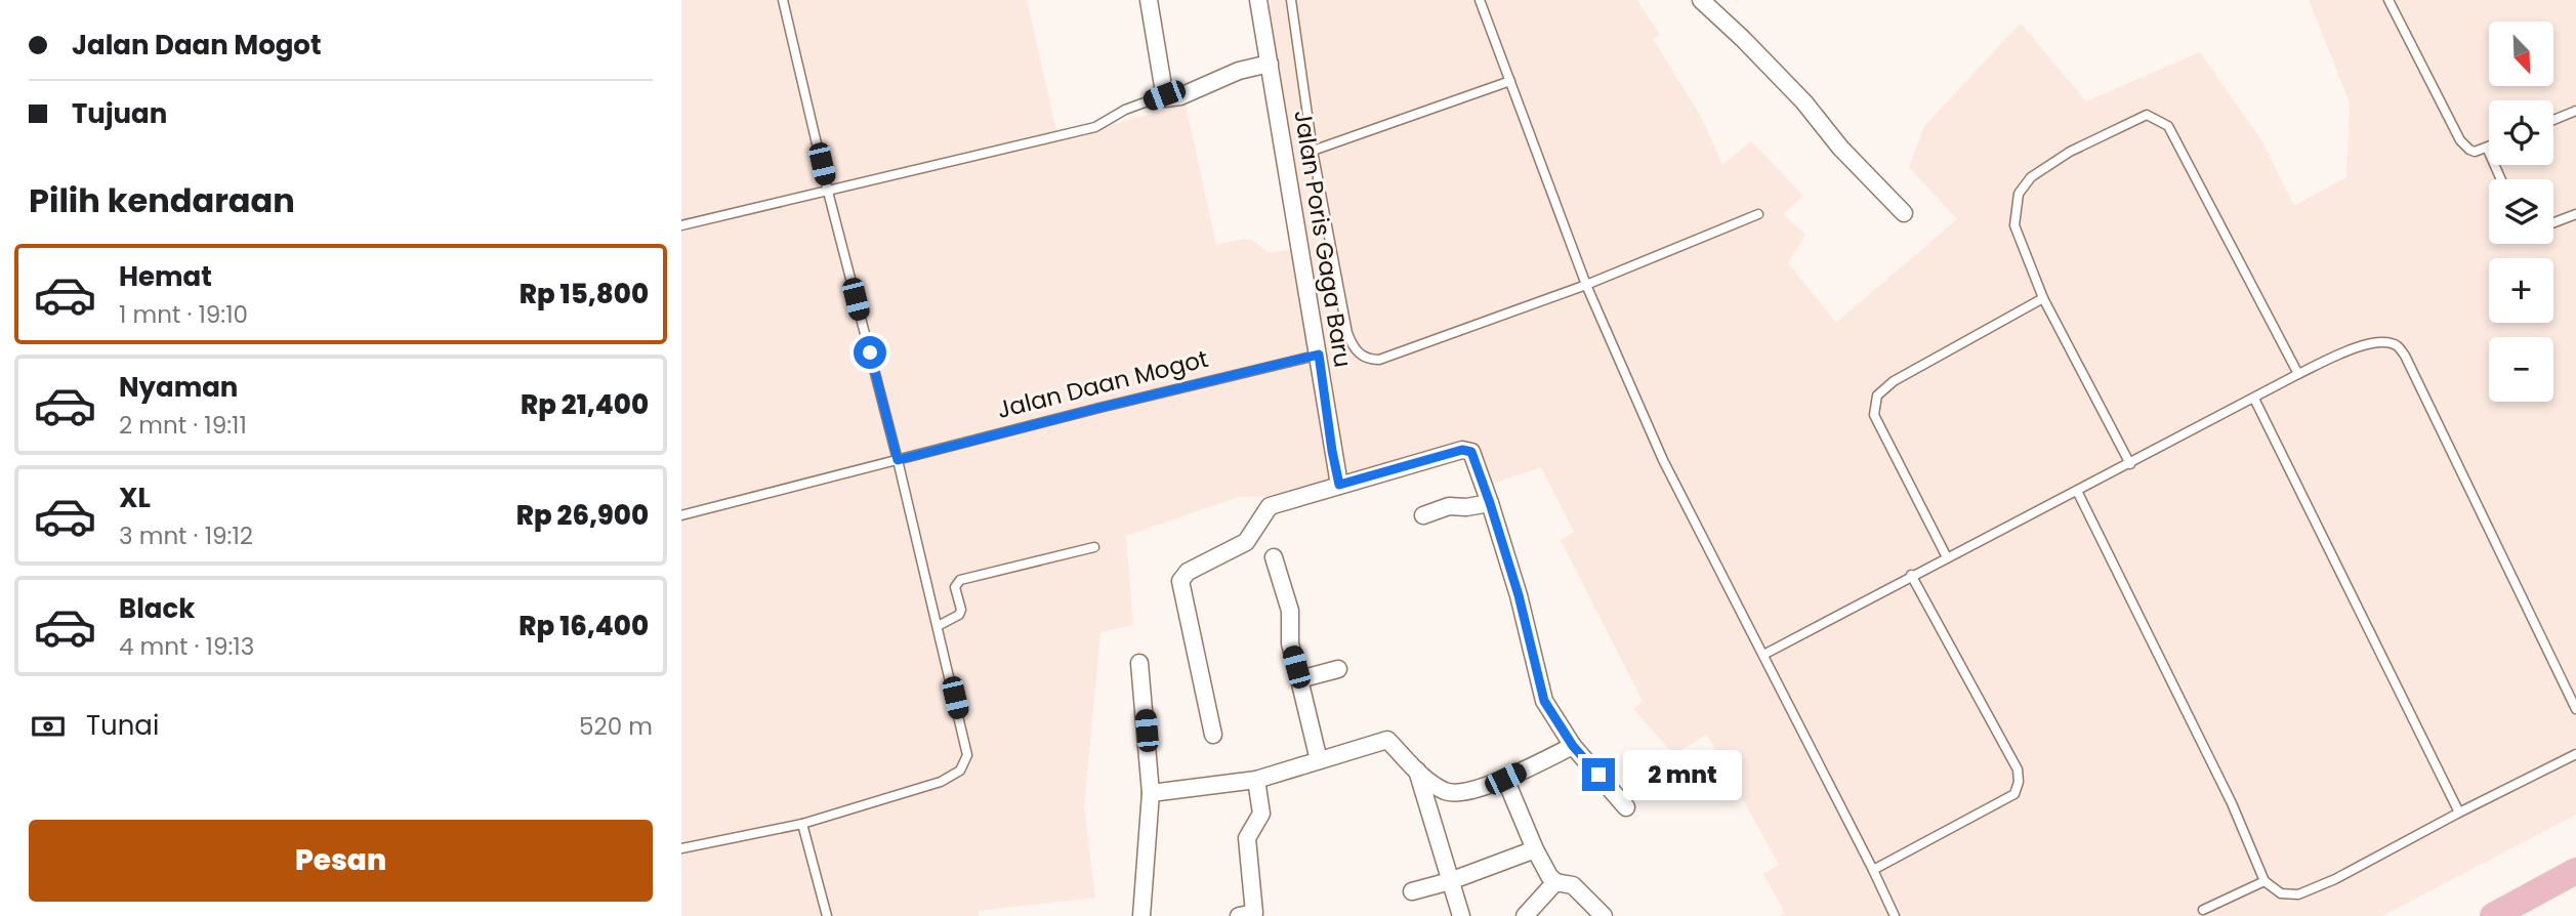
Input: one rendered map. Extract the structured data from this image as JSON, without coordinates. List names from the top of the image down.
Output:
{
  "streets": {
    "street": ["Jalan Poris Gaga Baru"],
    "lane": ["Jalan Daan Mogot"]
  },
  "crossings": [
    ["Jalan Poris Gaga Baru", "Jalan Daan Mogot"]
  ],
  "north": "bottom right",
  "page": {
    "banner": ["Jalan Daan Mogot", "Tujuan"],
    "map_buttons": ["+", "−"],
    "heading": "Pilih kendaraan",
    "list": [
      {
        "name": "Hemat",
        "note": "1 mnt · 19:10",
        "value": "Rp 15,800"
      },
      {
        "name": "Nyaman",
        "note": "2 mnt · 19:11",
        "value": "Rp 21,400"
      },
      {
        "name": "XL",
        "note": "3 mnt · 19:12",
        "value": "Rp 26,900"
      },
      {
        "name": "Black",
        "note": "4 mnt · 19:13",
        "value": "Rp 16,400"
      }
    ],
    "pay": ["Tunai", "520 m"],
    "bubble": "2 mnt",
    "buttons": "Pesan"
  }
}
